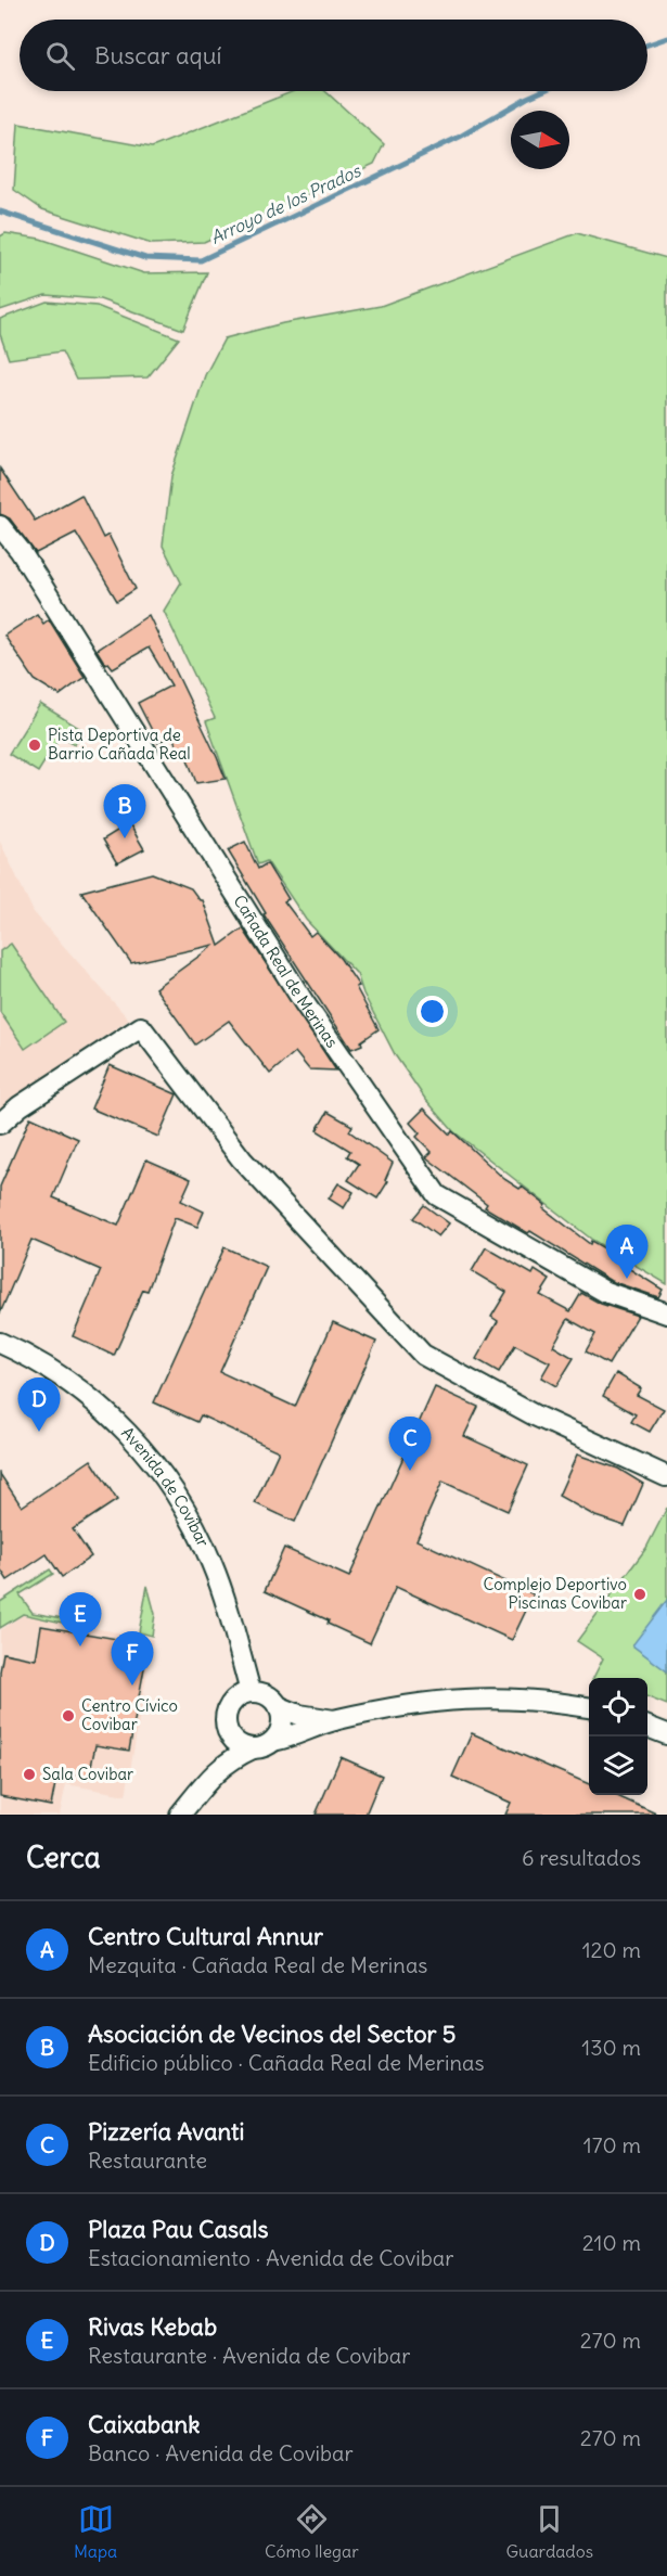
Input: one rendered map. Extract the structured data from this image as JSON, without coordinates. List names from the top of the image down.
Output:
{
  "streets": {
    "street": ["Cañada Real de Merinas", "Avenida de Covibar"]
  },
  "water": ["Arroyo de los Prados"],
  "places": [
    "Pista Deportiva de Barrio Cañada Real",
    "Complejo Deportivo Piscinas Covibar",
    "Centro Cívico Covibar",
    "Sala Covibar"
  ],
  "north": "right",
  "page": {
    "search": "Buscar aquí",
    "pins": [
      "B",
      "A",
      "D",
      "C",
      "E",
      "F"
    ],
    "heading": ["Cerca", "6 resultados"],
    "list": [
      {
        "mark": "A",
        "name": "Centro Cultural Annur",
        "note": "Mezquita · Cañada Real de Merinas",
        "value": "120 m"
      },
      {
        "mark": "B",
        "name": "Asociación de Vecinos del Sector 5",
        "note": "Edificio público · Cañada Real de Merinas",
        "value": "130 m"
      },
      {
        "mark": "C",
        "name": "Pizzería Avanti",
        "note": "Restaurante",
        "value": "170 m"
      },
      {
        "mark": "D",
        "name": "Plaza Pau Casals",
        "note": "Estacionamiento · Avenida de Covibar",
        "value": "210 m"
      },
      {
        "mark": "E",
        "name": "Rivas Kebab",
        "note": "Restaurante · Avenida de Covibar",
        "value": "270 m"
      },
      {
        "mark": "F",
        "name": "Caixabank",
        "note": "Banco · Avenida de Covibar",
        "value": "270 m"
      }
    ],
    "nav": ["Mapa", "Cómo llegar", "Guardados"]
  }
}
